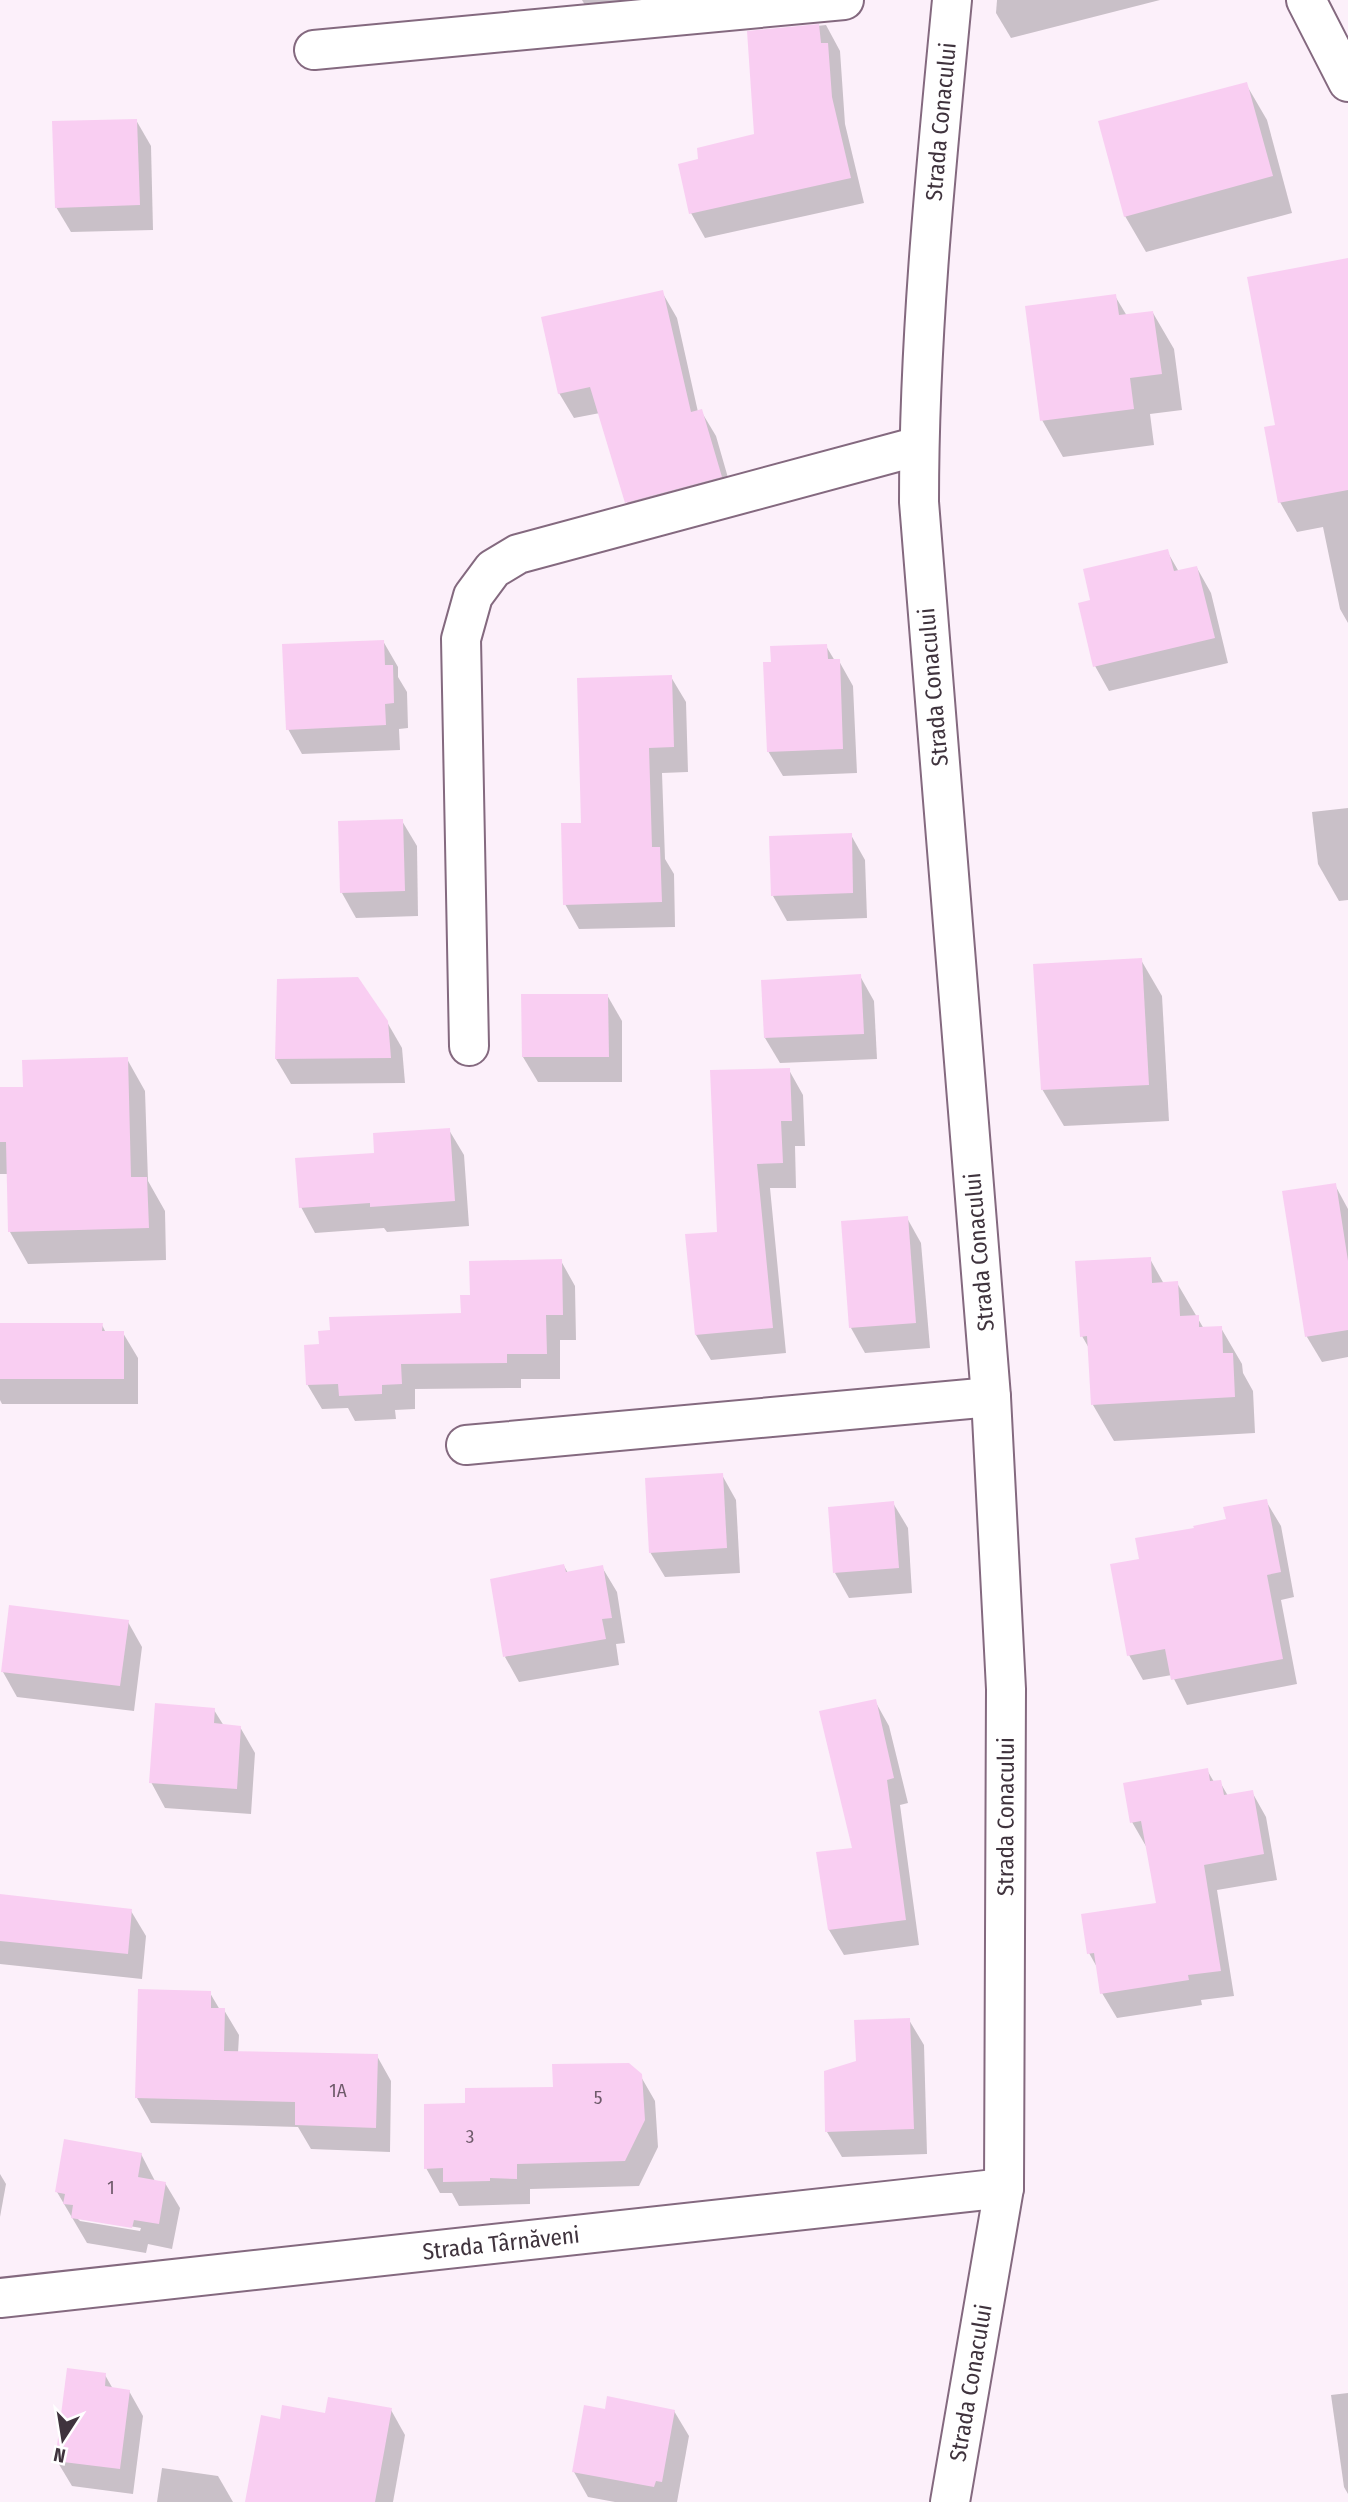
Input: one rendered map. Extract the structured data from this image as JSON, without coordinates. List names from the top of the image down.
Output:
{
  "streets": {
    "street": ["Strada Conacului", "Strada Târnăveni"]
  },
  "crossings": [
    ["Strada Conacului", "Strada Târnăveni"]
  ],
  "house_numbers": [
    "1A",
    "5",
    "3",
    "1"
  ],
  "north": "bottom"
}
